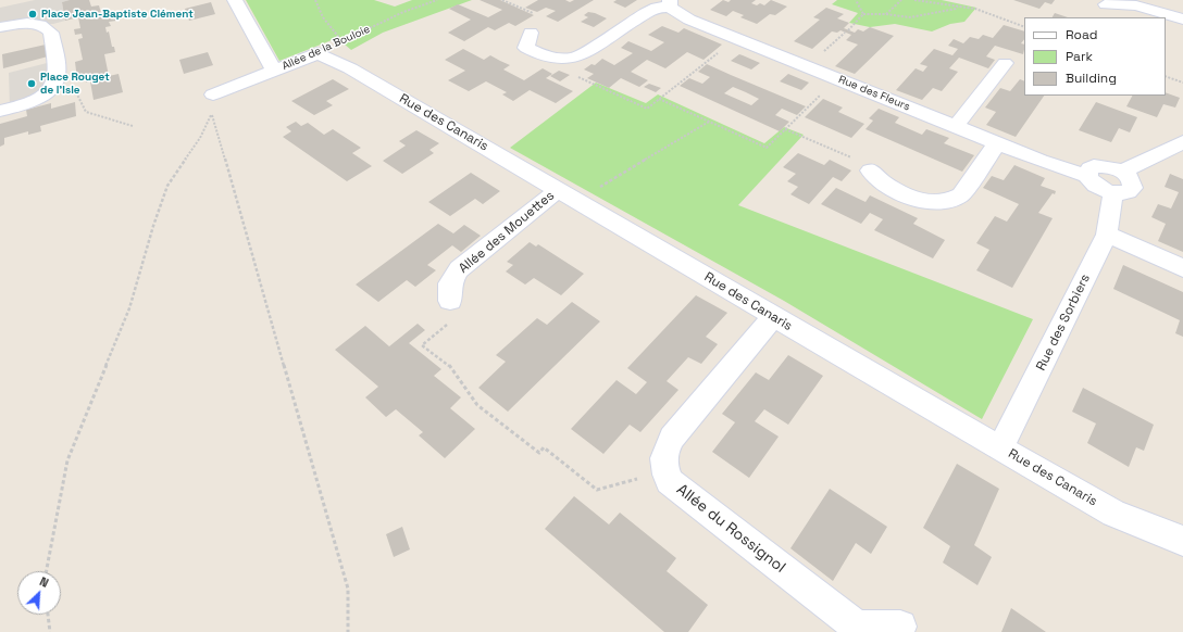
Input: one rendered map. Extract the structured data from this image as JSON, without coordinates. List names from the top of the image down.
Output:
{
  "streets": {
    "street": [
      "Allée de la Bouloie",
      "Rue des Fleurs",
      "Rue des Canaris",
      "Allée des Mouettes",
      "Rue des Sorbiers",
      "Allée du Rossignol"
    ]
  },
  "crossings": [
    ["Allée de la Bouloie", "Rue des Canaris"],
    ["Rue des Fleurs", "Rue des Sorbiers"],
    ["Rue des Canaris", "Allée des Mouettes"],
    ["Rue des Canaris", "Rue des Sorbiers"]
  ],
  "places": ["Place Jean-Baptiste Clément", "Place Rouget de l'Isle"],
  "legend": ["Road", "Park", "Building"],
  "north": "top right"
}
